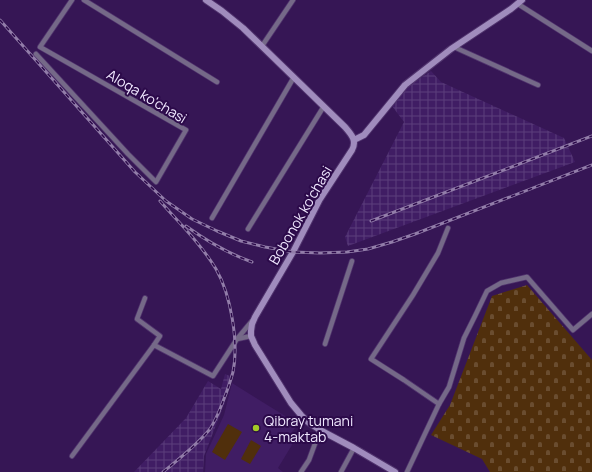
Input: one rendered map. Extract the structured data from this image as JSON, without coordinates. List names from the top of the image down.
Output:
{
  "streets": {
    "main road": ["Bobonok ko'chasi"],
    "street": ["Aloqa ko'chasi"]
  },
  "places": ["Qibray tumani 4-maktab"]
}
